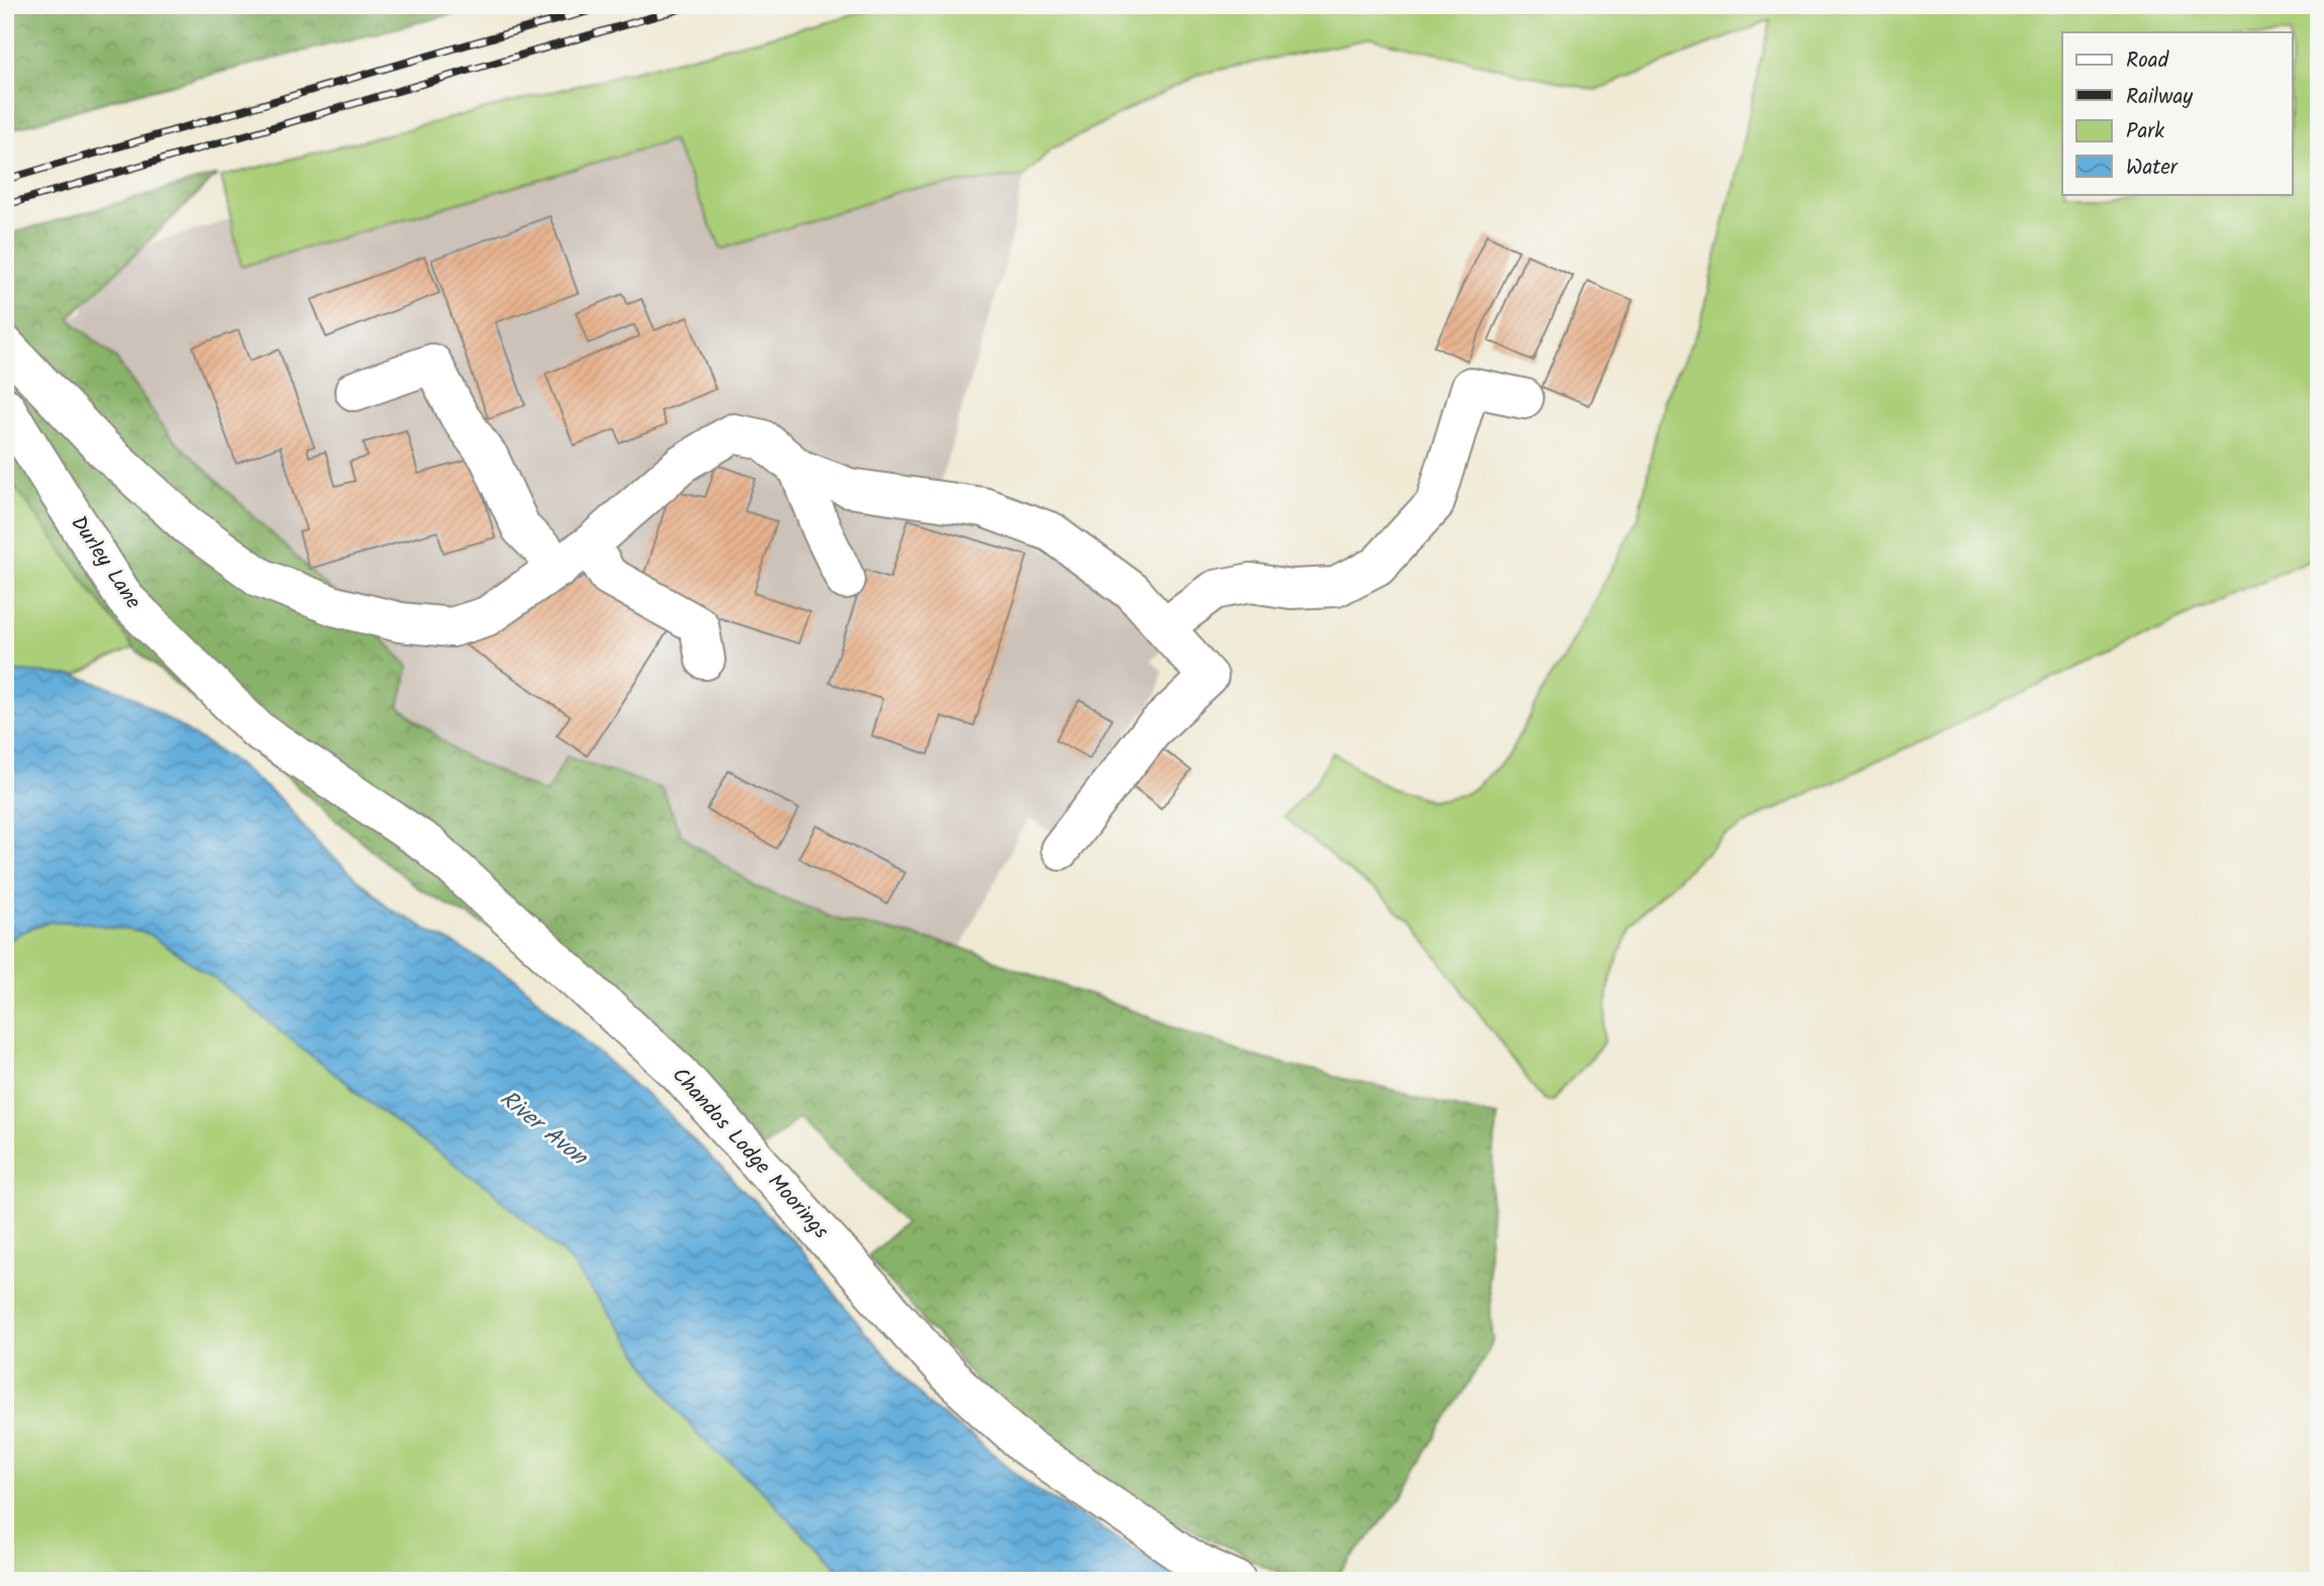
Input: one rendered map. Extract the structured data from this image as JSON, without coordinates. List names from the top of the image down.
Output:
{
  "streets": {
    "street": ["Durley Lane", "Chandos Lodge Moorings"]
  },
  "crossings": [
    ["Durley Lane", "Chandos Lodge Moorings"]
  ],
  "water": ["River Avon"],
  "legend": [
    "Road",
    "Railway",
    "Park",
    "Water"
  ]
}
